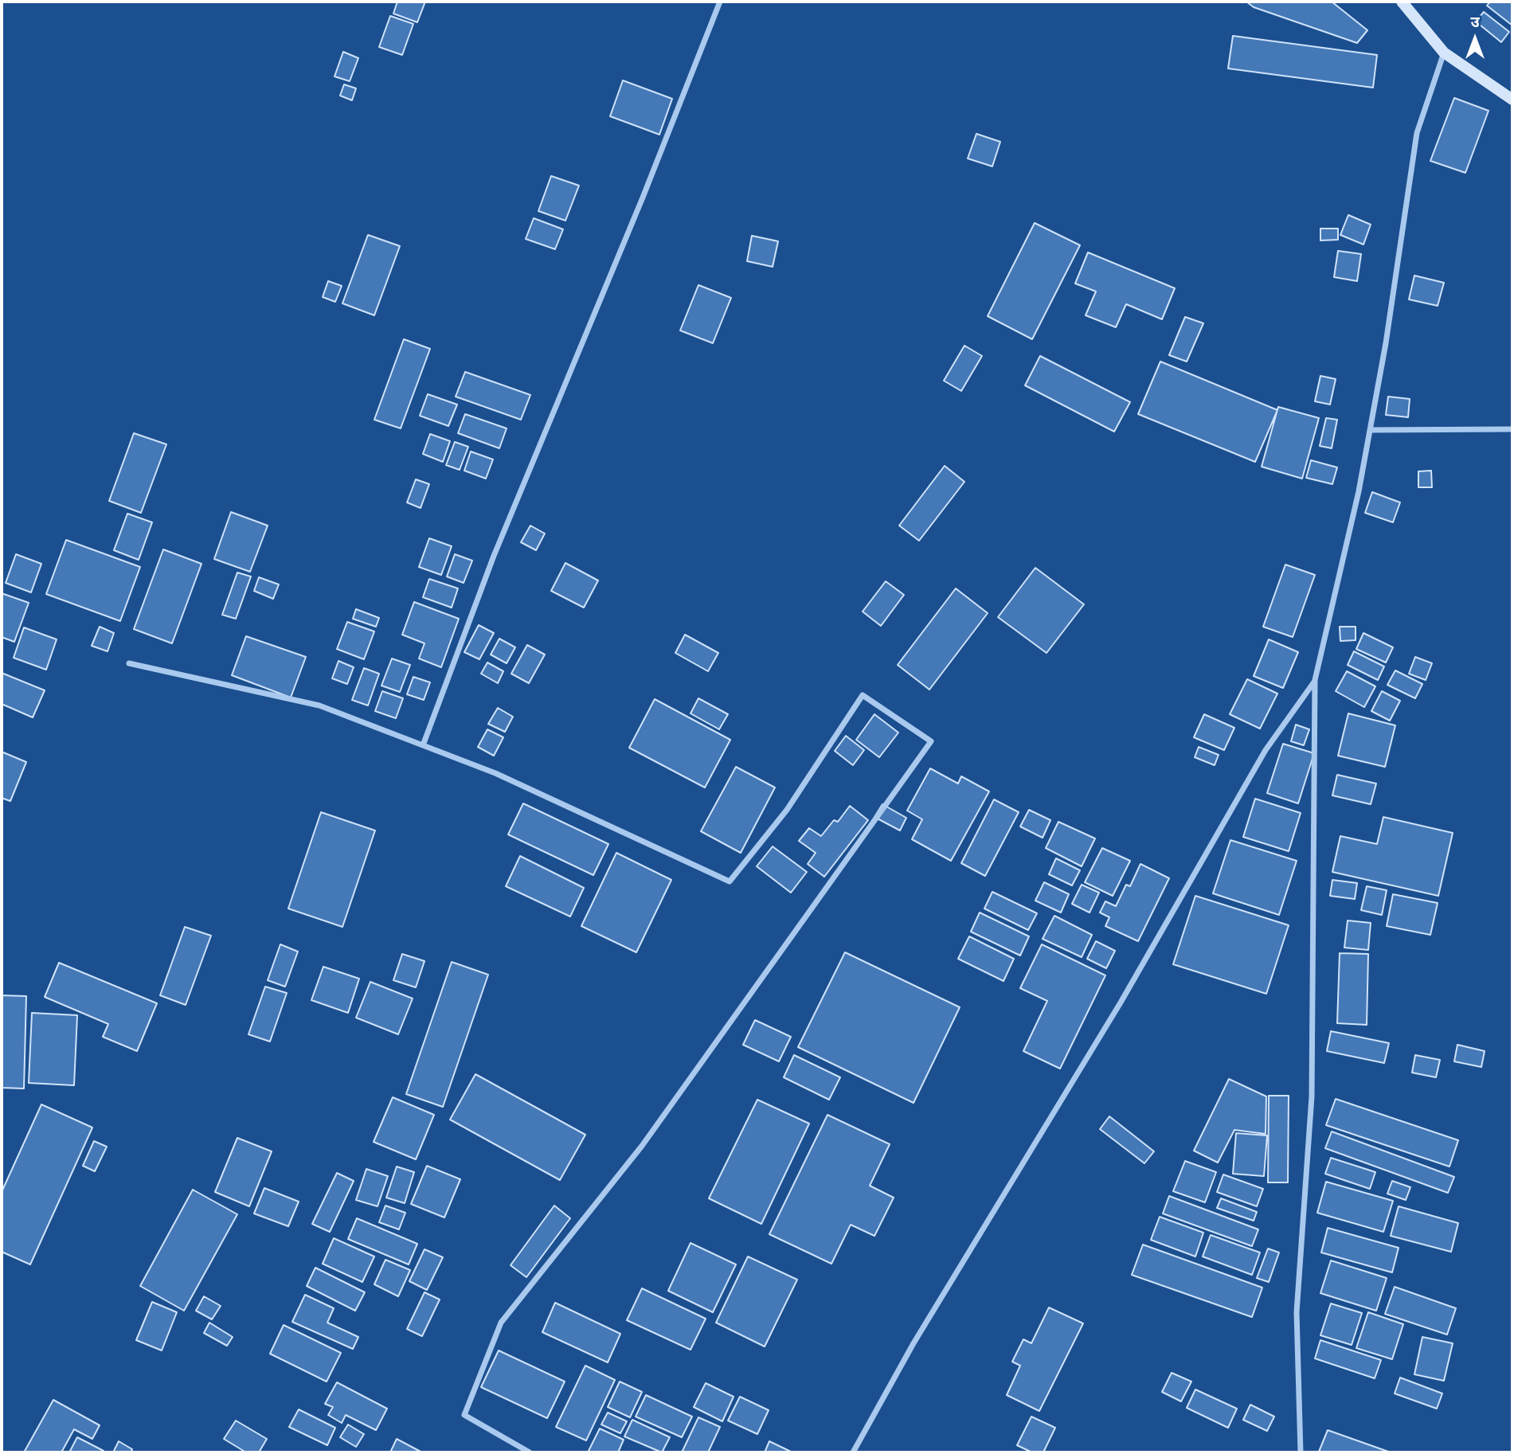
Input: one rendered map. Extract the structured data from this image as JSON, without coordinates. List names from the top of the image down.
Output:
{
  "north": "top"
}
